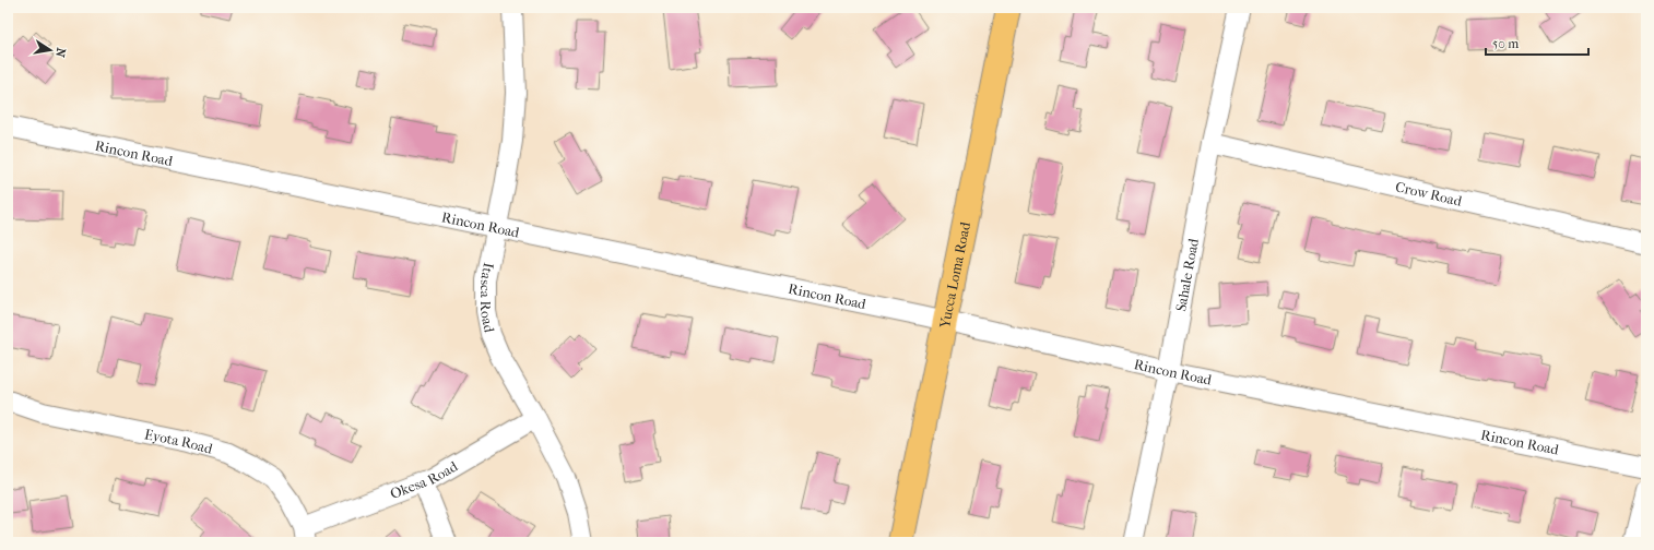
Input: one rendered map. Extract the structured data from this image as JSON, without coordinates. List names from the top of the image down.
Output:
{
  "streets": {
    "main road": ["Yucca Loma Road"],
    "street": [
      "Rincon Road",
      "Crow Road",
      "Sahale Road",
      "Itasca Road",
      "Eyota Road",
      "Okesa Road"
    ]
  },
  "crossings": [
    ["Rincon Road", "Yucca Loma Road"],
    ["Rincon Road", "Sahale Road"],
    ["Rincon Road", "Itasca Road"],
    ["Crow Road", "Sahale Road"],
    ["Itasca Road", "Okesa Road"],
    ["Eyota Road", "Okesa Road"]
  ],
  "scale_bar": "50 m",
  "north": "right"
}
